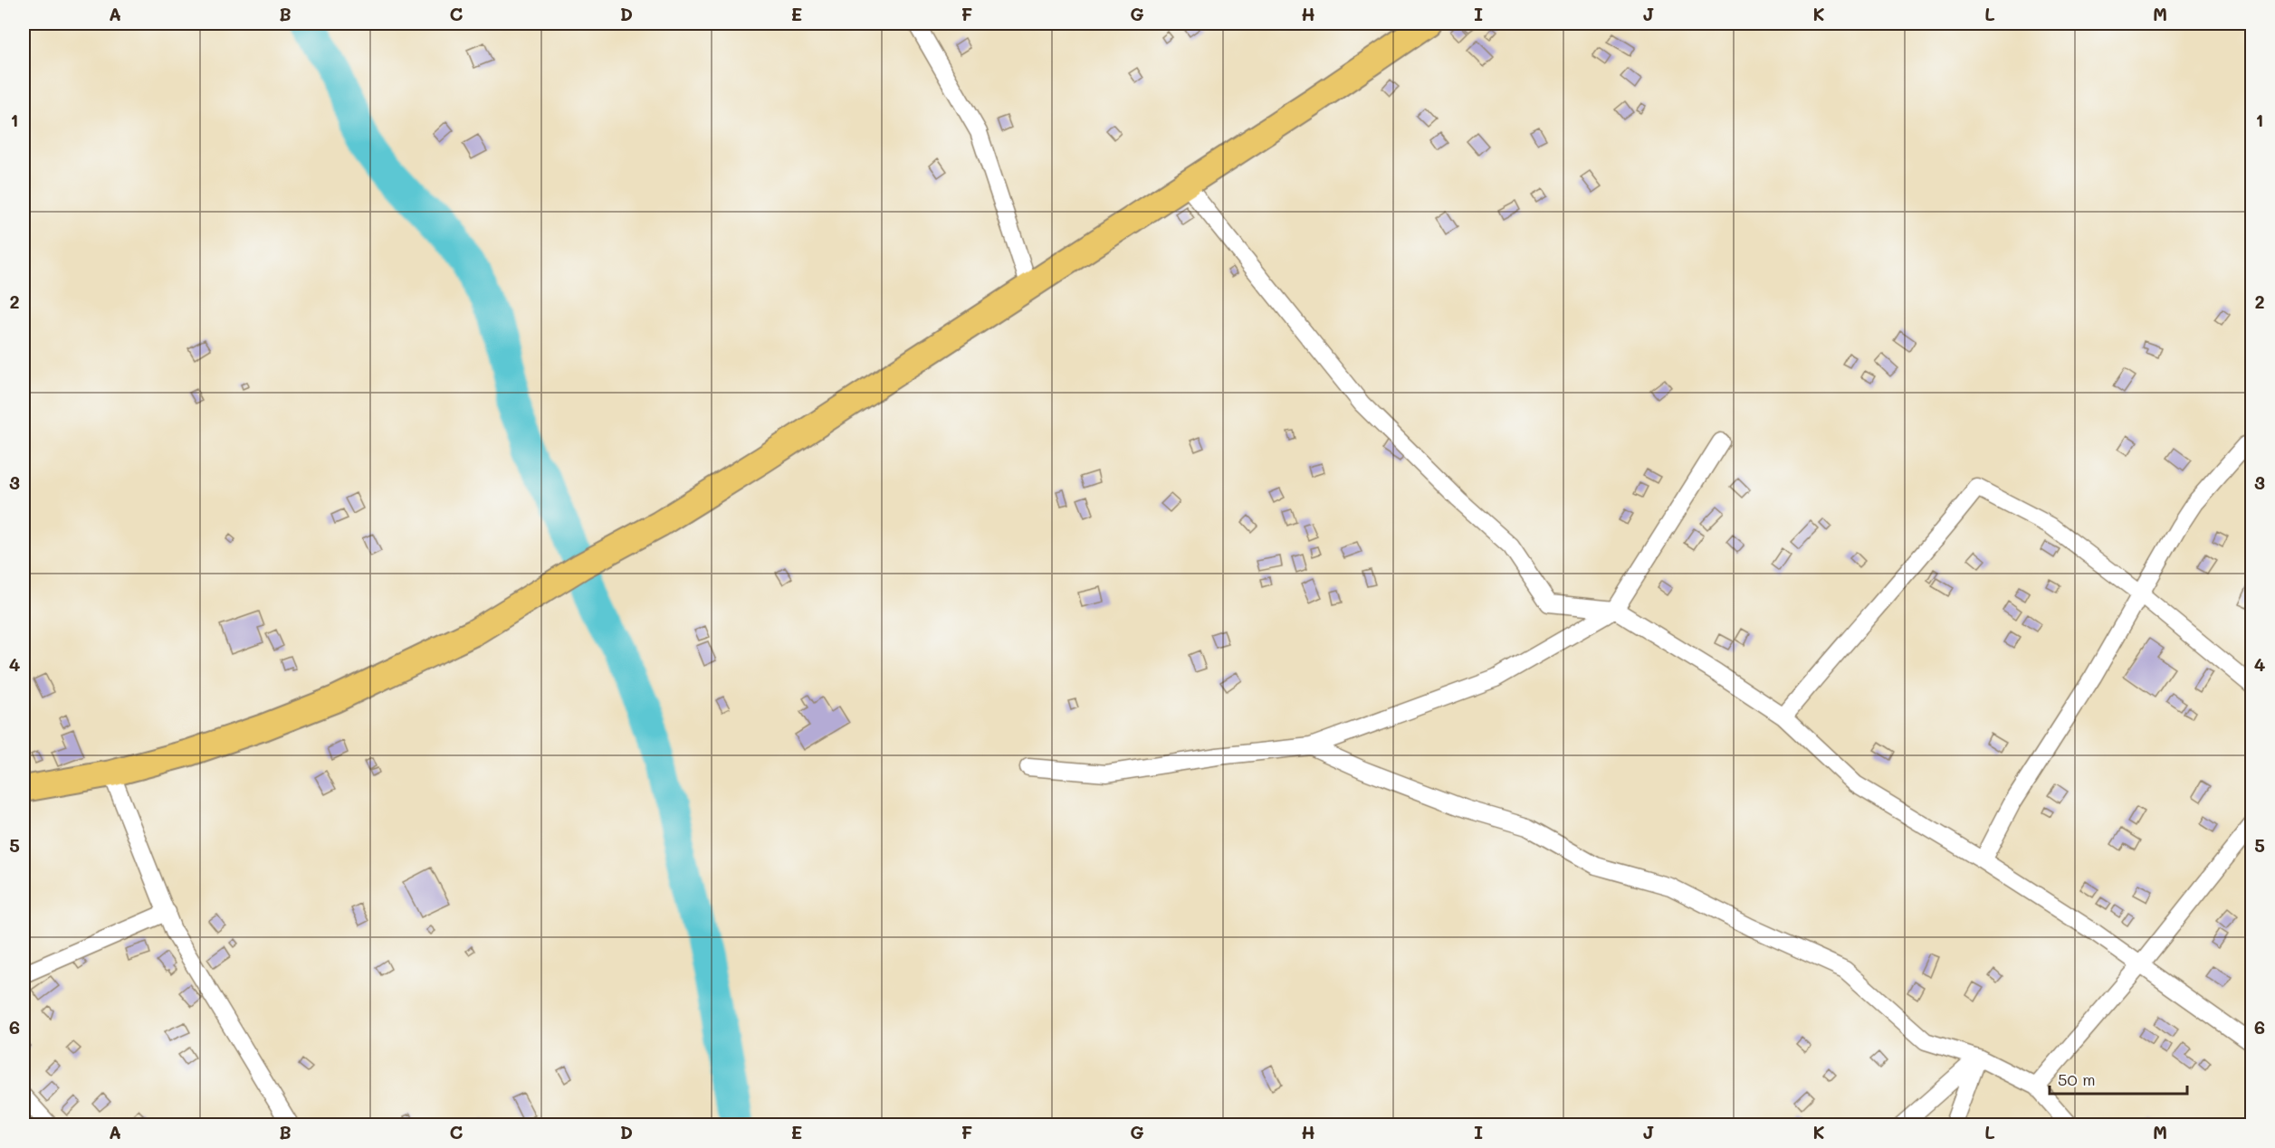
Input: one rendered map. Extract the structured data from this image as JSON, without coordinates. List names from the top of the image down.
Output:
{
  "scale_bar": "50 m",
  "grid": {
    "columns": [
      "A",
      "B",
      "C",
      "D",
      "E",
      "F",
      "G",
      "H",
      "I",
      "J",
      "K",
      "L",
      "M"
    ],
    "rows": [
      "1",
      "2",
      "3",
      "4",
      "5",
      "6"
    ]
  }
}
